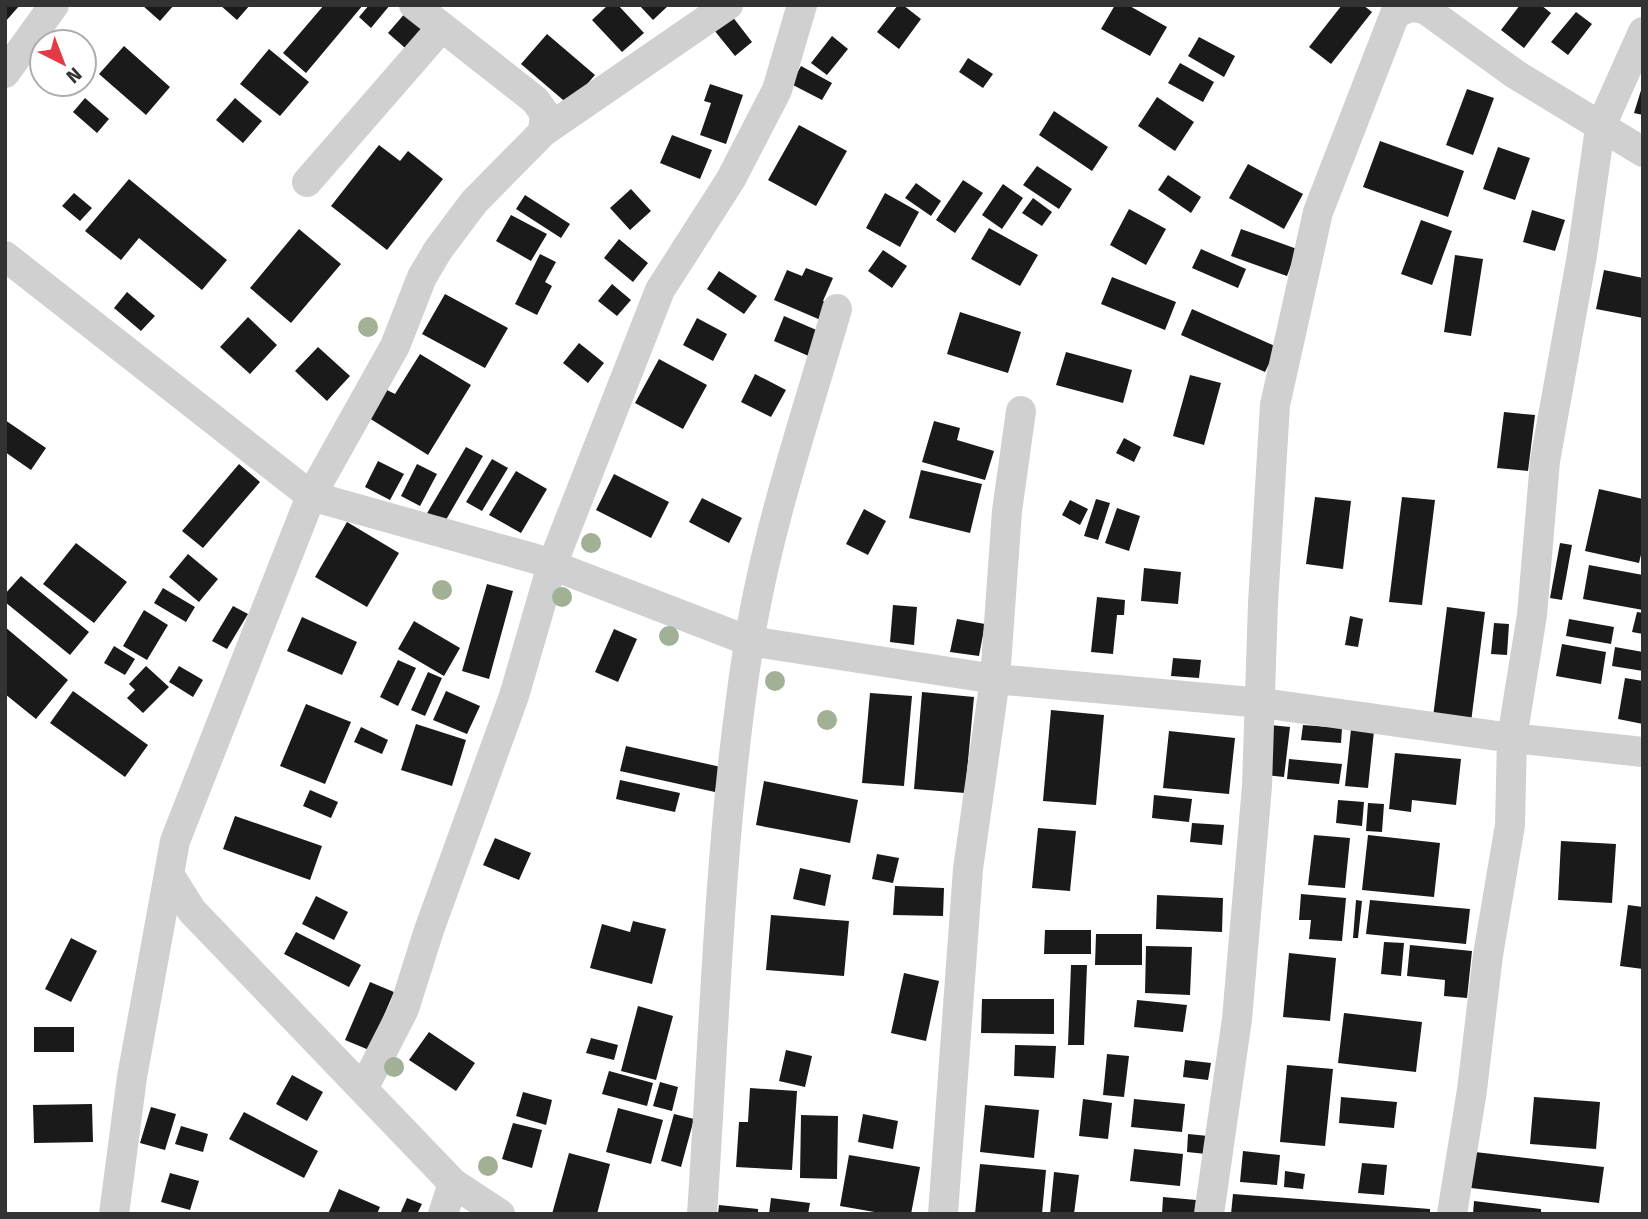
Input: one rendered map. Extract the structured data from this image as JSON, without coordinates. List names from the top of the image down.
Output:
{
  "north": "bottom right"
}
